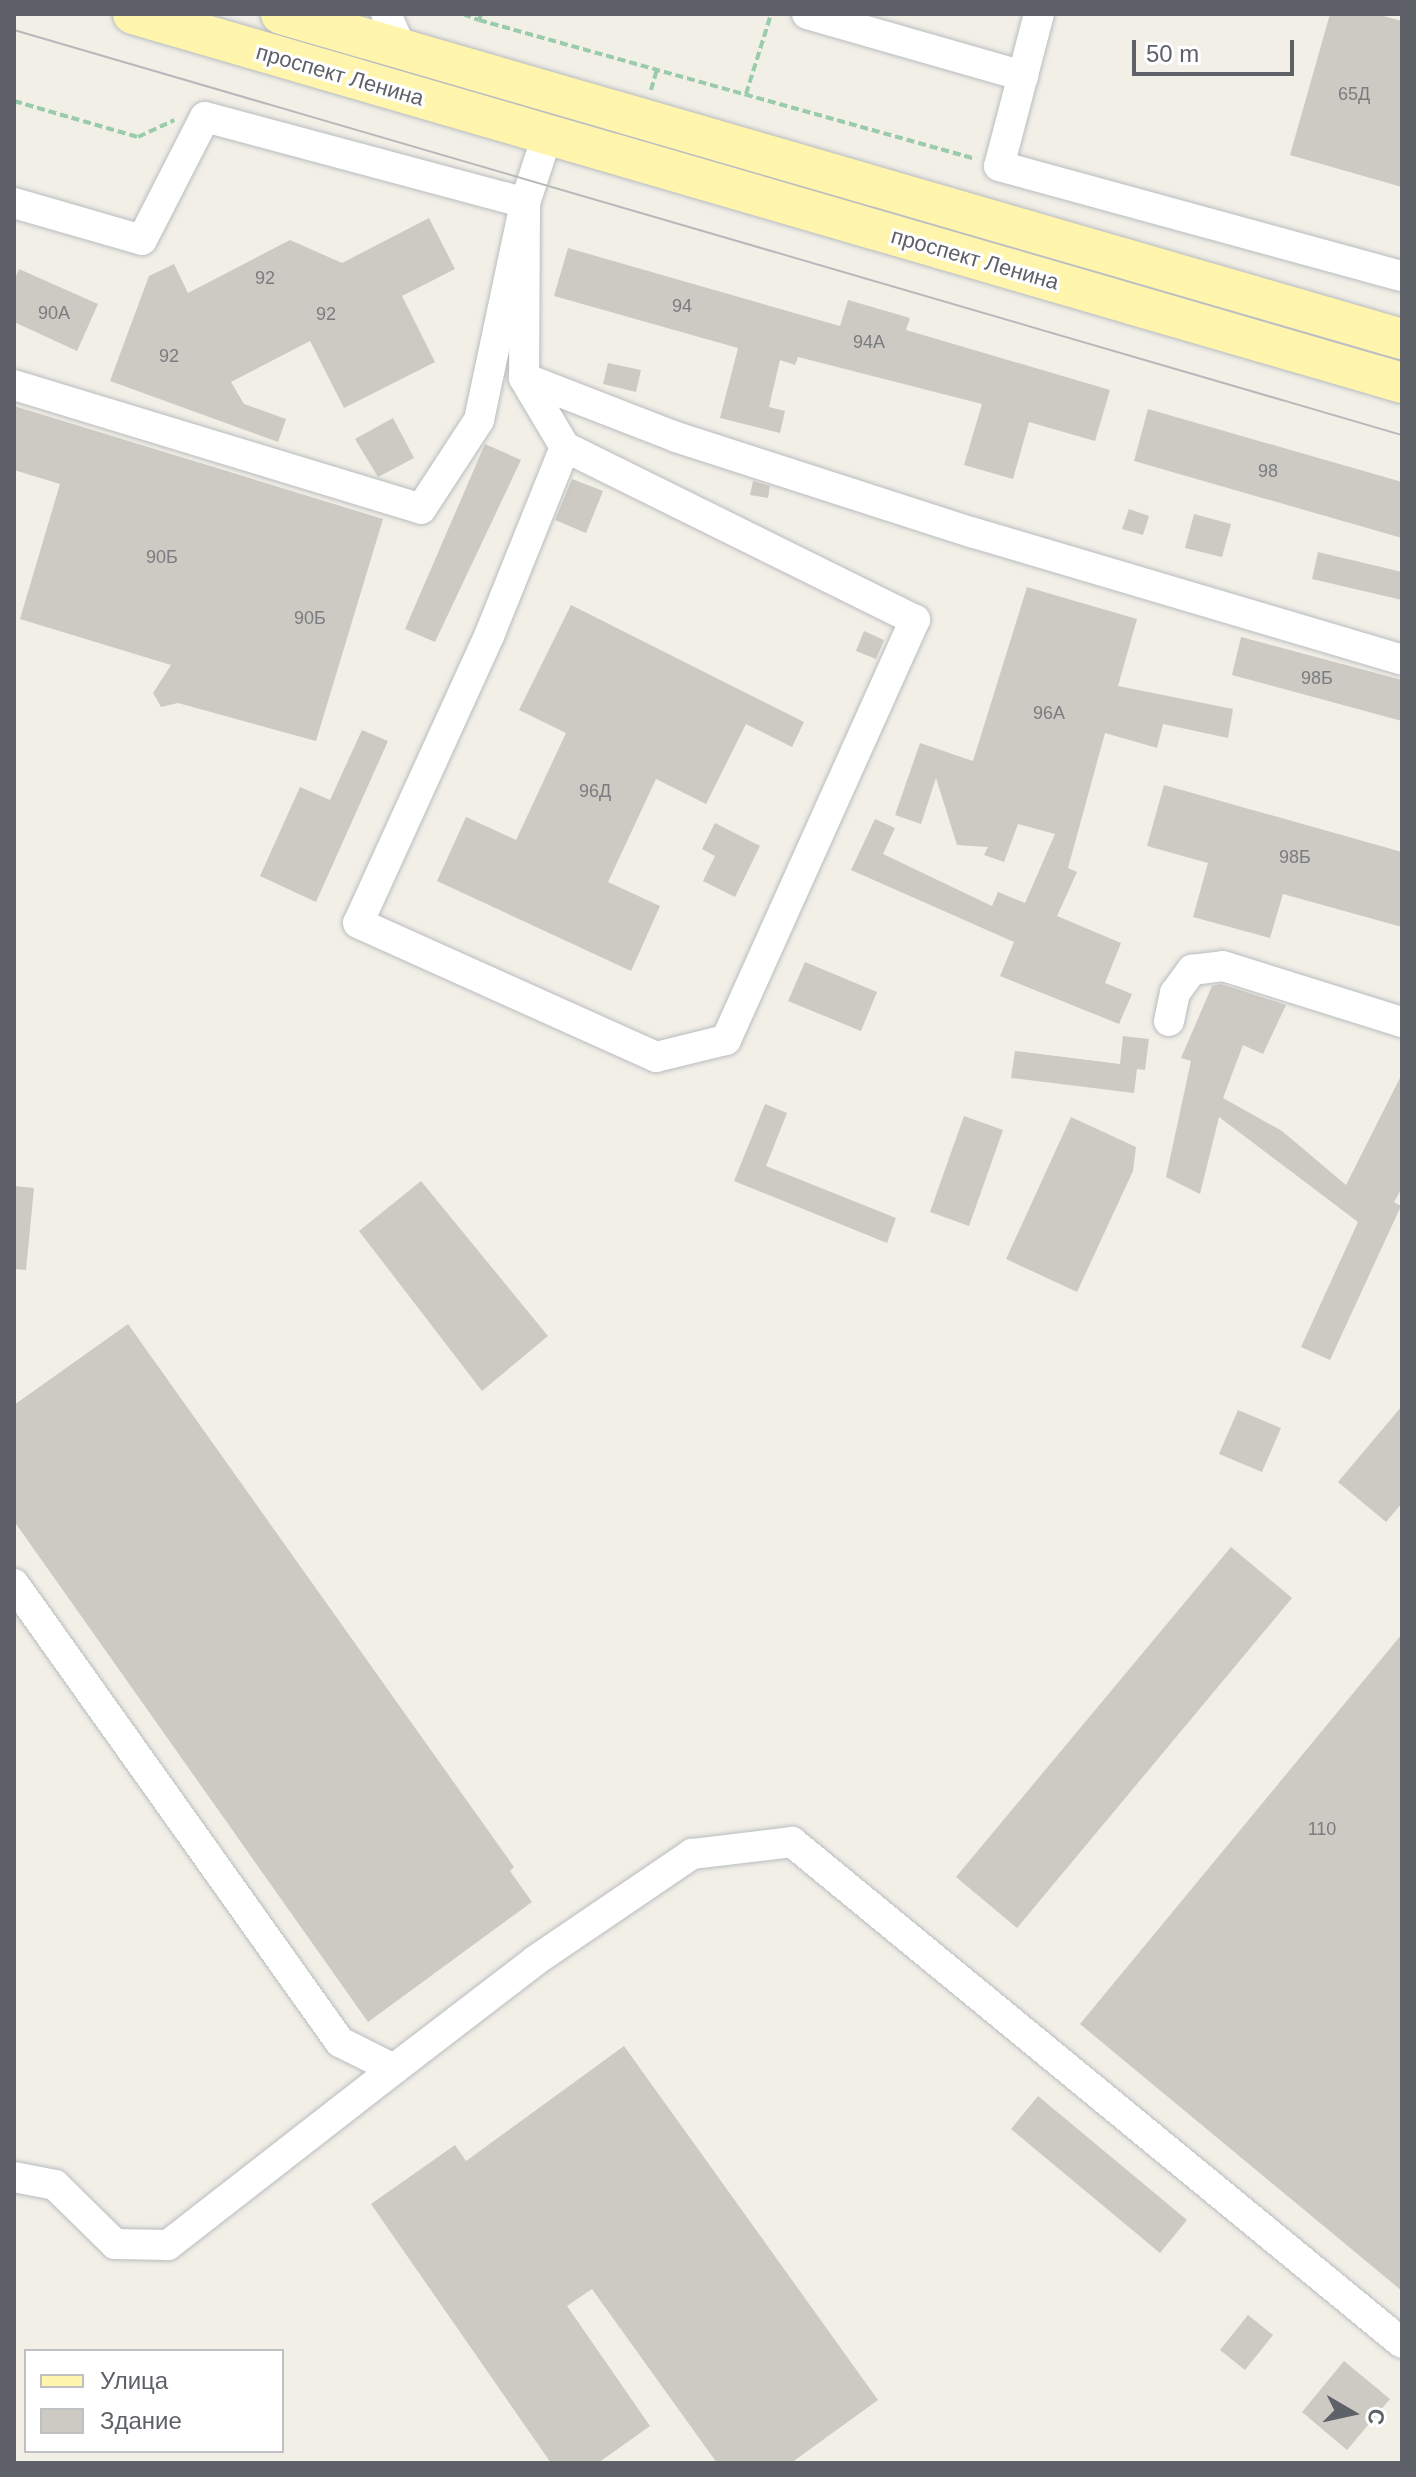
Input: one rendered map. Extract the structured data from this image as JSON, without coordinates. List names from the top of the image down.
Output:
{
  "streets": {
    "main road": ["проспект Ленина"]
  },
  "house_numbers": [
    "65Д",
    "92",
    "94",
    "90А",
    "92",
    "94А",
    "92",
    "98",
    "90Б",
    "90Б",
    "98Б",
    "96А",
    "96Д",
    "98Б",
    "110"
  ],
  "legend": ["Улица", "Здание"],
  "scale_bar": "50 m",
  "north": "right"
}
